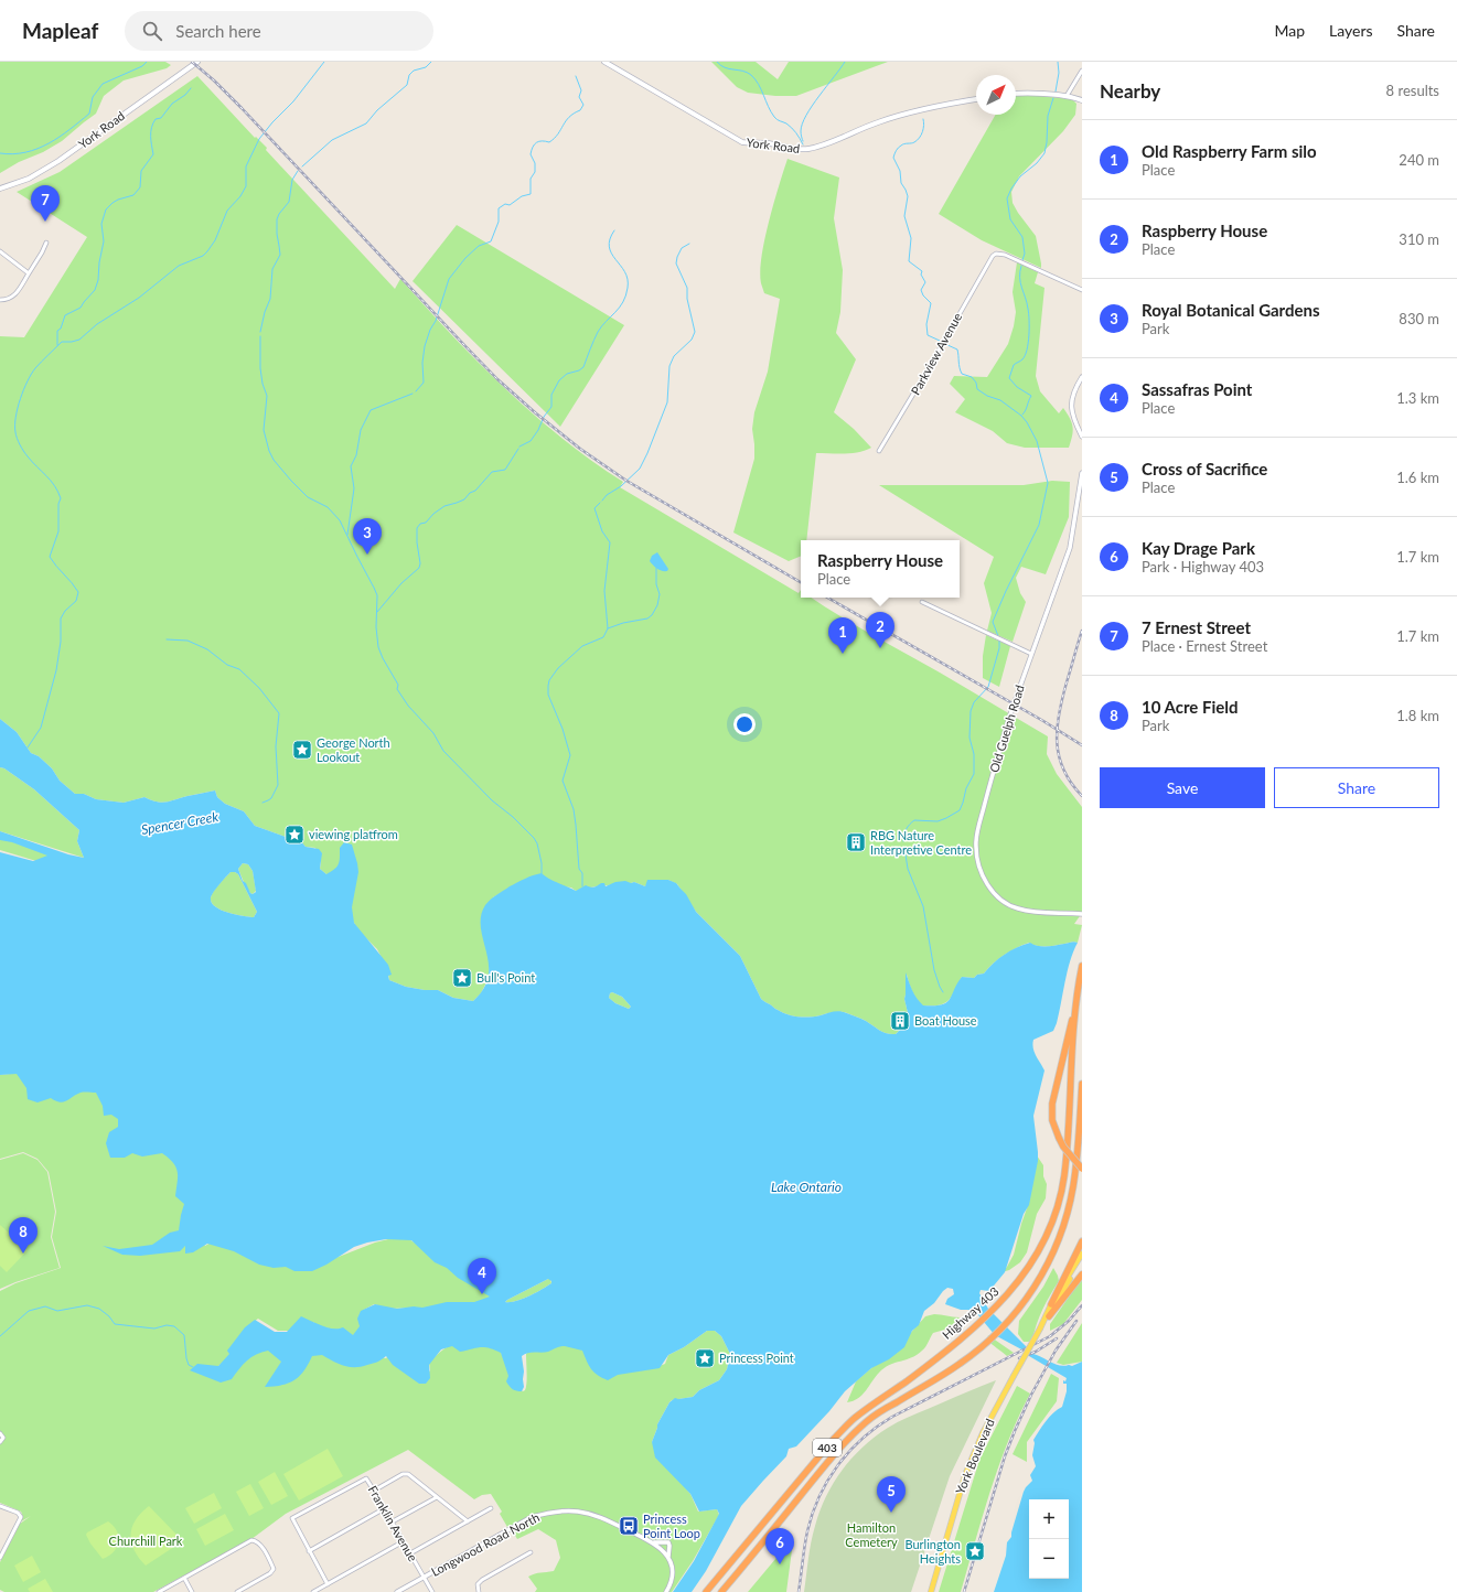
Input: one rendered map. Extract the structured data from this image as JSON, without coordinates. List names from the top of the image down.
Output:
{
  "streets": {
    "highway": ["Highway 403", "403"],
    "main road": ["York Road", "York Boulevard"],
    "street": [
      "Parkview Avenue",
      "Old Guelph Road",
      "Franklin Avenue",
      "Longwood Road North"
    ]
  },
  "crossings": [
    ["Franklin Avenue", "Longwood Road North"]
  ],
  "water": ["Spencer Creek", "Lake Ontario"],
  "parks": ["Hamilton Cemetery", "Churchill Park"],
  "places": {
    "place": [
      "George North Lookout",
      "viewing platfrom",
      "Bull's Point",
      "Princess Point",
      "Burlington Heights"
    ],
    "building": ["RBG Nature Interpretive Centre", "Boat House"],
    "bus stop": ["Princess Point Loop"]
  },
  "north": "top right",
  "page": {
    "header": "Mapleaf",
    "search": "Search here",
    "nav": ["Map", "Layers", "Share"],
    "heading": ["Nearby", "8 results"],
    "list": [
      {
        "mark": "1",
        "name": "Old Raspberry Farm silo",
        "note": "Place",
        "value": "240 m"
      },
      {
        "mark": "2",
        "name": "Raspberry House",
        "note": "Place",
        "value": "310 m"
      },
      {
        "mark": "3",
        "name": "Royal Botanical Gardens",
        "note": "Park",
        "value": "830 m"
      },
      {
        "mark": "4",
        "name": "Sassafras Point",
        "note": "Place",
        "value": "1.3 km"
      },
      {
        "mark": "5",
        "name": "Cross of Sacrifice",
        "note": "Place",
        "value": "1.6 km"
      },
      {
        "mark": "6",
        "name": "Kay Drage Park",
        "note": "Park · Highway 403",
        "value": "1.7 km"
      },
      {
        "mark": "7",
        "name": "7 Ernest Street",
        "note": "Place · Ernest Street",
        "value": "1.7 km"
      },
      {
        "mark": "8",
        "name": "10 Acre Field",
        "note": "Park",
        "value": "1.8 km"
      }
    ],
    "pins": [
      "7",
      "3",
      "2",
      "1",
      "8",
      "4",
      "5",
      "6"
    ],
    "popup": ["Raspberry House", "Place"],
    "buttons": ["Save", "Share"],
    "map_buttons": ["+", "−"]
  }
}
